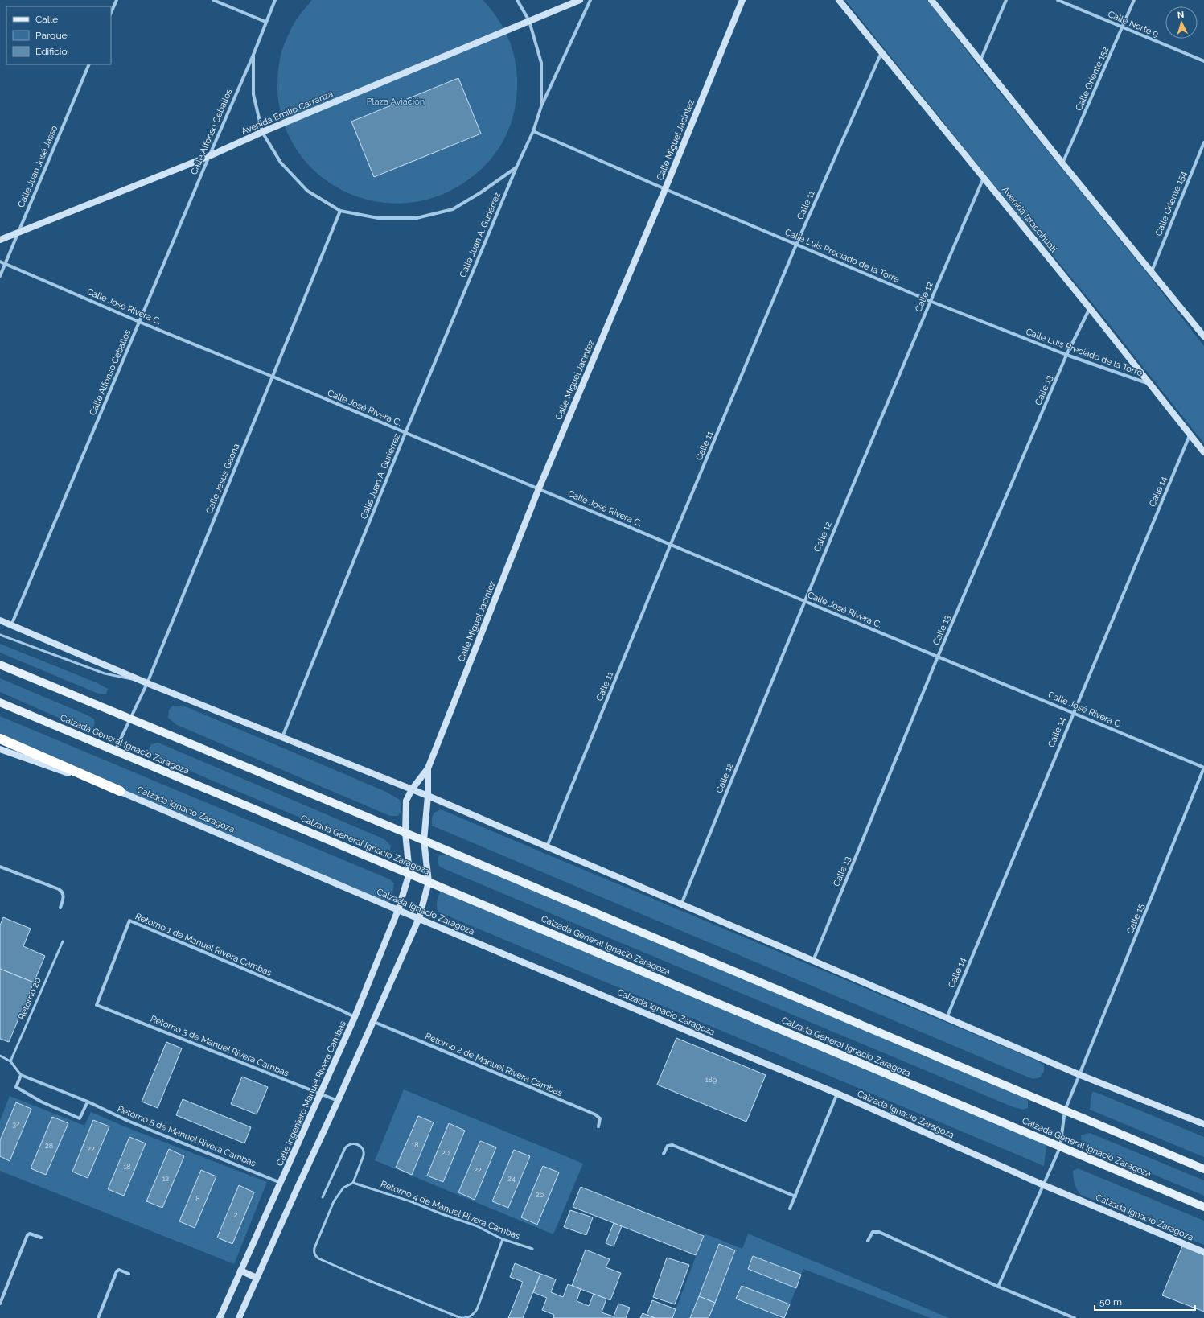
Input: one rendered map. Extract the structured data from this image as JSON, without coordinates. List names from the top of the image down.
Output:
{
  "streets": {
    "main road": [
      "Avenida Emilio Carranza",
      "Calle Miguel Jacintez",
      "Avenida Iztaccíhuatl",
      "Calzada General Ignacio Zaragoza",
      "Calzada Ignacio Zaragoza",
      "Calle Ingeniero Manuel Rivera Cambas"
    ],
    "street": [
      "Calle Norte 9",
      "Calle Oriente 152",
      "Calle Alfonso Ceballos",
      "Calle Juan José Jasso",
      "Calle Oriente 154",
      "Calle 11",
      "Calle Juan A. Guriérrez",
      "Calle Luis Preciado de la Torre",
      "Calle 12",
      "Calle José Rivera C.",
      "Calle 13",
      "Calle Jesús Gaona",
      "Calle 14",
      "Calle 15",
      "Retorno 1 de Manuel Rivera Cambas",
      "Retorno 3 de Manuel Rivera Cambas",
      "Retorno 2 de Manuel Rivera Cambas",
      "Retorno 5 de Manuel Rivera Cambas"
    ],
    "lane": ["Retorno 20", "Retorno 4 de Manuel Rivera Cambas"]
  },
  "crossings": [
    ["Calle Norte 9", "Calle Oriente 152"],
    ["Avenida Emilio Carranza", "Calle Alfonso Ceballos"],
    ["Avenida Emilio Carranza", "Calle Juan José Jasso"],
    ["Calle Alfonso Ceballos", "Calle José Rivera C."],
    ["Calle Miguel Jacintez", "Calle Luis Preciado de la Torre"],
    ["Calle Miguel Jacintez", "Calle José Rivera C."],
    ["Calle Miguel Jacintez", "Calzada General Ignacio Zaragoza"],
    ["Calle Miguel Jacintez", "Calle Ingeniero Manuel Rivera Cambas"],
    ["Calle Juan José Jasso", "Calle José Rivera C."],
    ["Calle 11", "Avenida Iztaccíhuatl"],
    ["Calle 11", "Calle Luis Preciado de la Torre"],
    ["Calle 11", "Calle José Rivera C."],
    ["Avenida Iztaccíhuatl", "Calle Luis Preciado de la Torre"],
    ["Avenida Iztaccíhuatl", "Calle 12"],
    ["Avenida Iztaccíhuatl", "Calle 13"],
    ["Avenida Iztaccíhuatl", "Calle 14"],
    ["Calle Juan A. Guriérrez", "Calle Luis Preciado de la Torre"],
    ["Calle Juan A. Guriérrez", "Calle José Rivera C."],
    ["Calle Luis Preciado de la Torre", "Calle 12"],
    ["Calle Luis Preciado de la Torre", "Calle 13"],
    ["Calle 12", "Calle José Rivera C."],
    ["Calle José Rivera C.", "Calle 13"],
    ["Calle José Rivera C.", "Calle Jesús Gaona"],
    ["Calle José Rivera C.", "Calle 14"],
    ["Calle José Rivera C.", "Calle 15"],
    ["Calle Jesús Gaona", "Calzada General Ignacio Zaragoza"],
    ["Calzada General Ignacio Zaragoza", "Calle 15"],
    ["Calzada General Ignacio Zaragoza", "Calle Ingeniero Manuel Rivera Cambas"],
    ["Calzada Ignacio Zaragoza", "Calle 15"],
    ["Calzada Ignacio Zaragoza", "Calle Ingeniero Manuel Rivera Cambas"],
    ["Retorno 1 de Manuel Rivera Cambas", "Retorno 3 de Manuel Rivera Cambas"],
    ["Retorno 1 de Manuel Rivera Cambas", "Calle Ingeniero Manuel Rivera Cambas"],
    ["Retorno 3 de Manuel Rivera Cambas", "Calle Ingeniero Manuel Rivera Cambas"],
    ["Calle Ingeniero Manuel Rivera Cambas", "Retorno 5 de Manuel Rivera Cambas"]
  ],
  "parks": ["Plaza Aviación"],
  "house_numbers": [
    "189",
    "32",
    "18",
    "28",
    "22",
    "20",
    "18",
    "22",
    "12",
    "24",
    "26",
    "8",
    "2"
  ],
  "legend": ["Calle", "Parque", "Edificio"],
  "scale_bar": "50 m",
  "north": "top"
}
